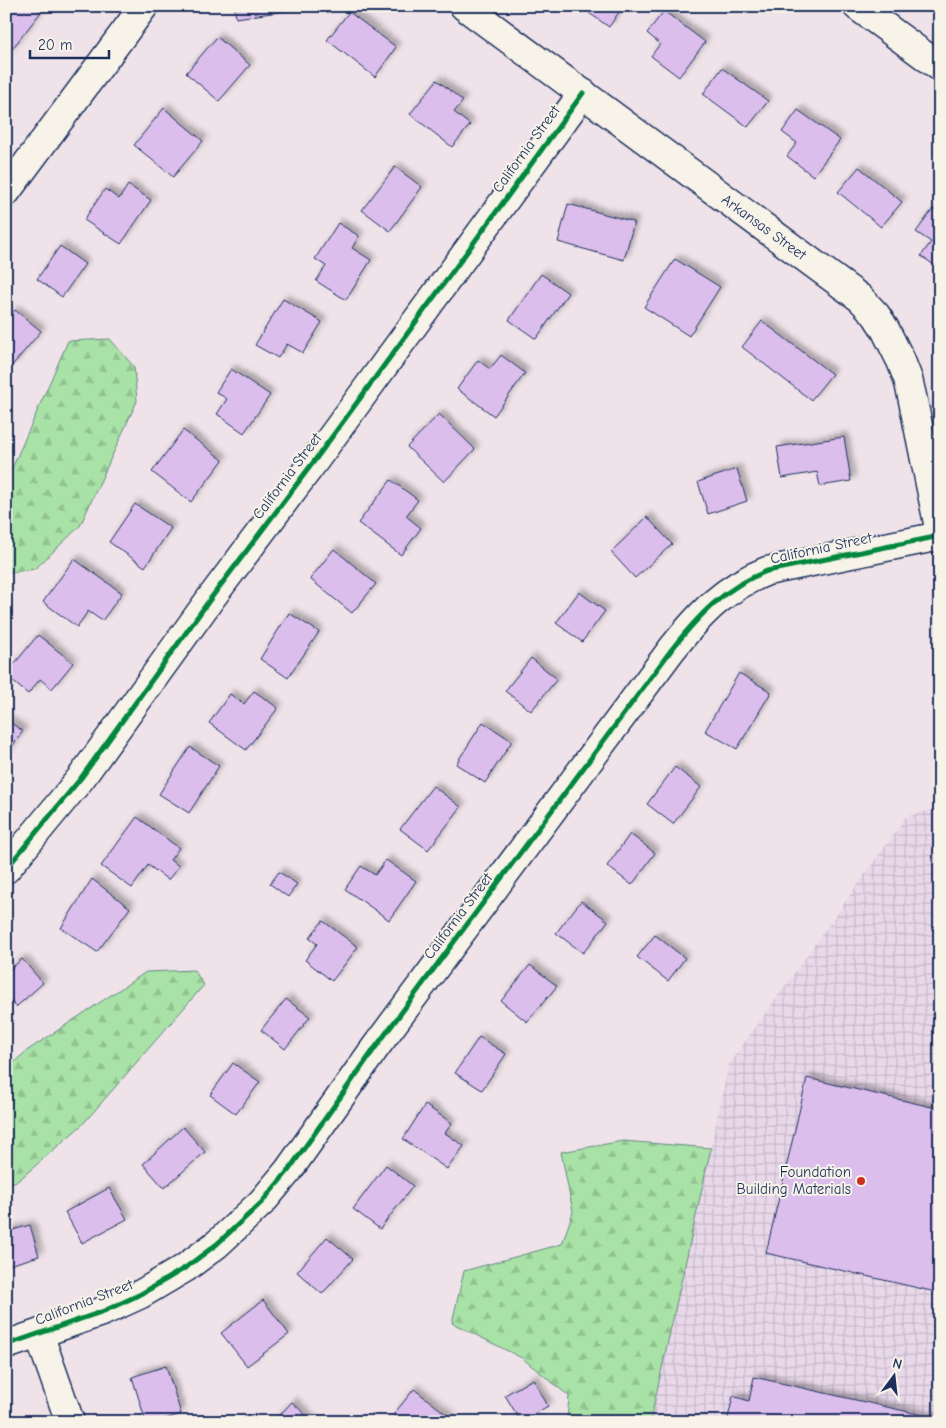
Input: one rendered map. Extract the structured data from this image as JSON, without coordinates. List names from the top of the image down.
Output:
{
  "streets": {
    "street": ["California Street", "Arkansas Street"]
  },
  "crossings": [
    ["California Street", "Arkansas Street"]
  ],
  "places": ["Foundation Building Materials"],
  "scale_bar": "20 m",
  "north": "top"
}
